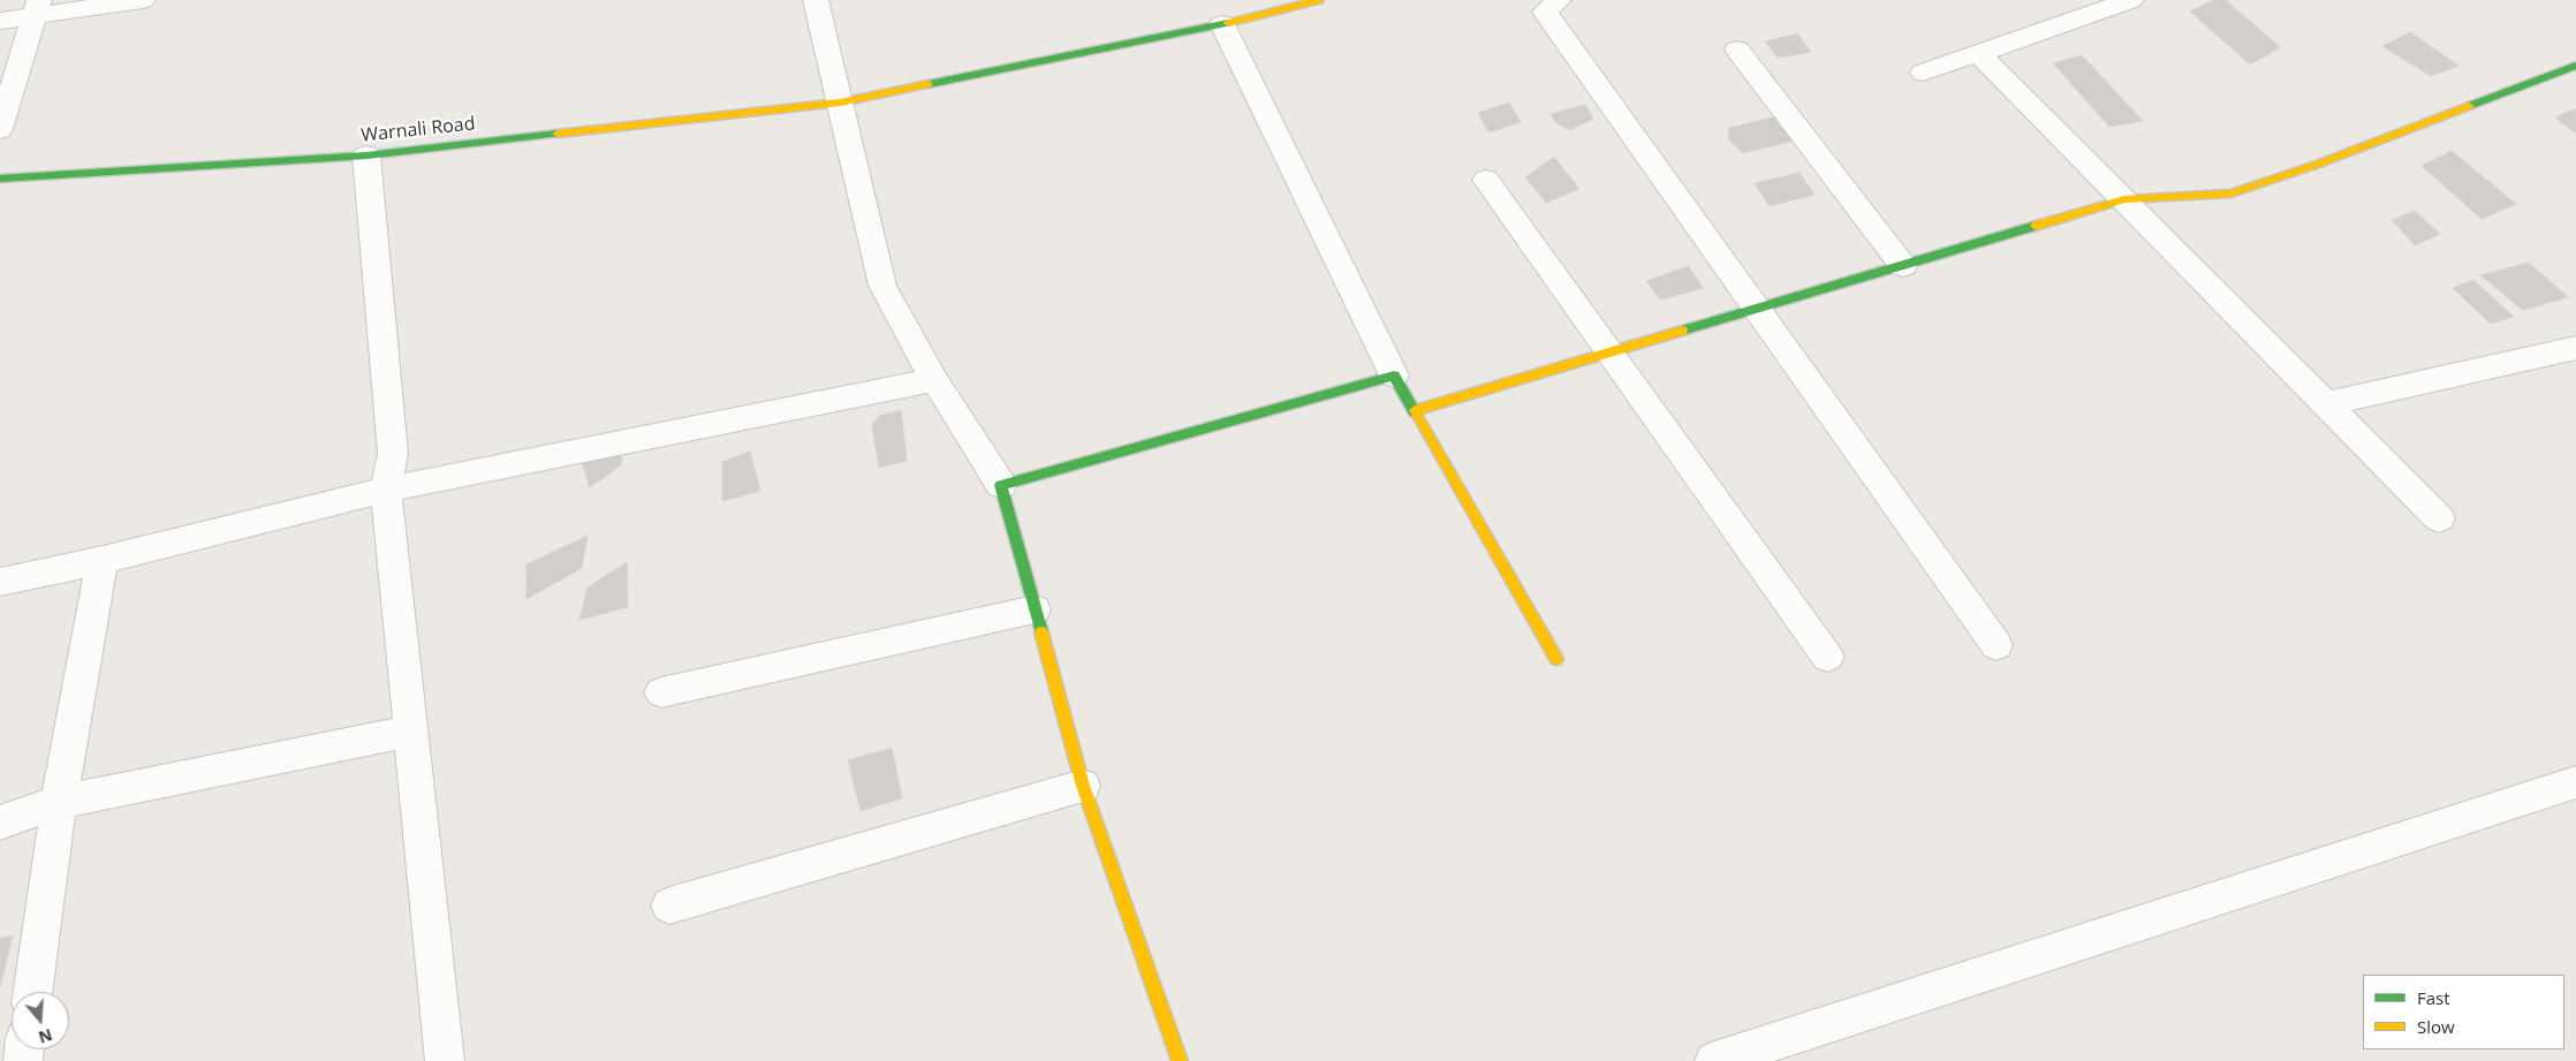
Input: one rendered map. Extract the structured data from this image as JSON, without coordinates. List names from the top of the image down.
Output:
{
  "streets": {
    "street": ["Warnali Road"]
  },
  "legend": ["Fast", "Slow"],
  "north": "bottom"
}
